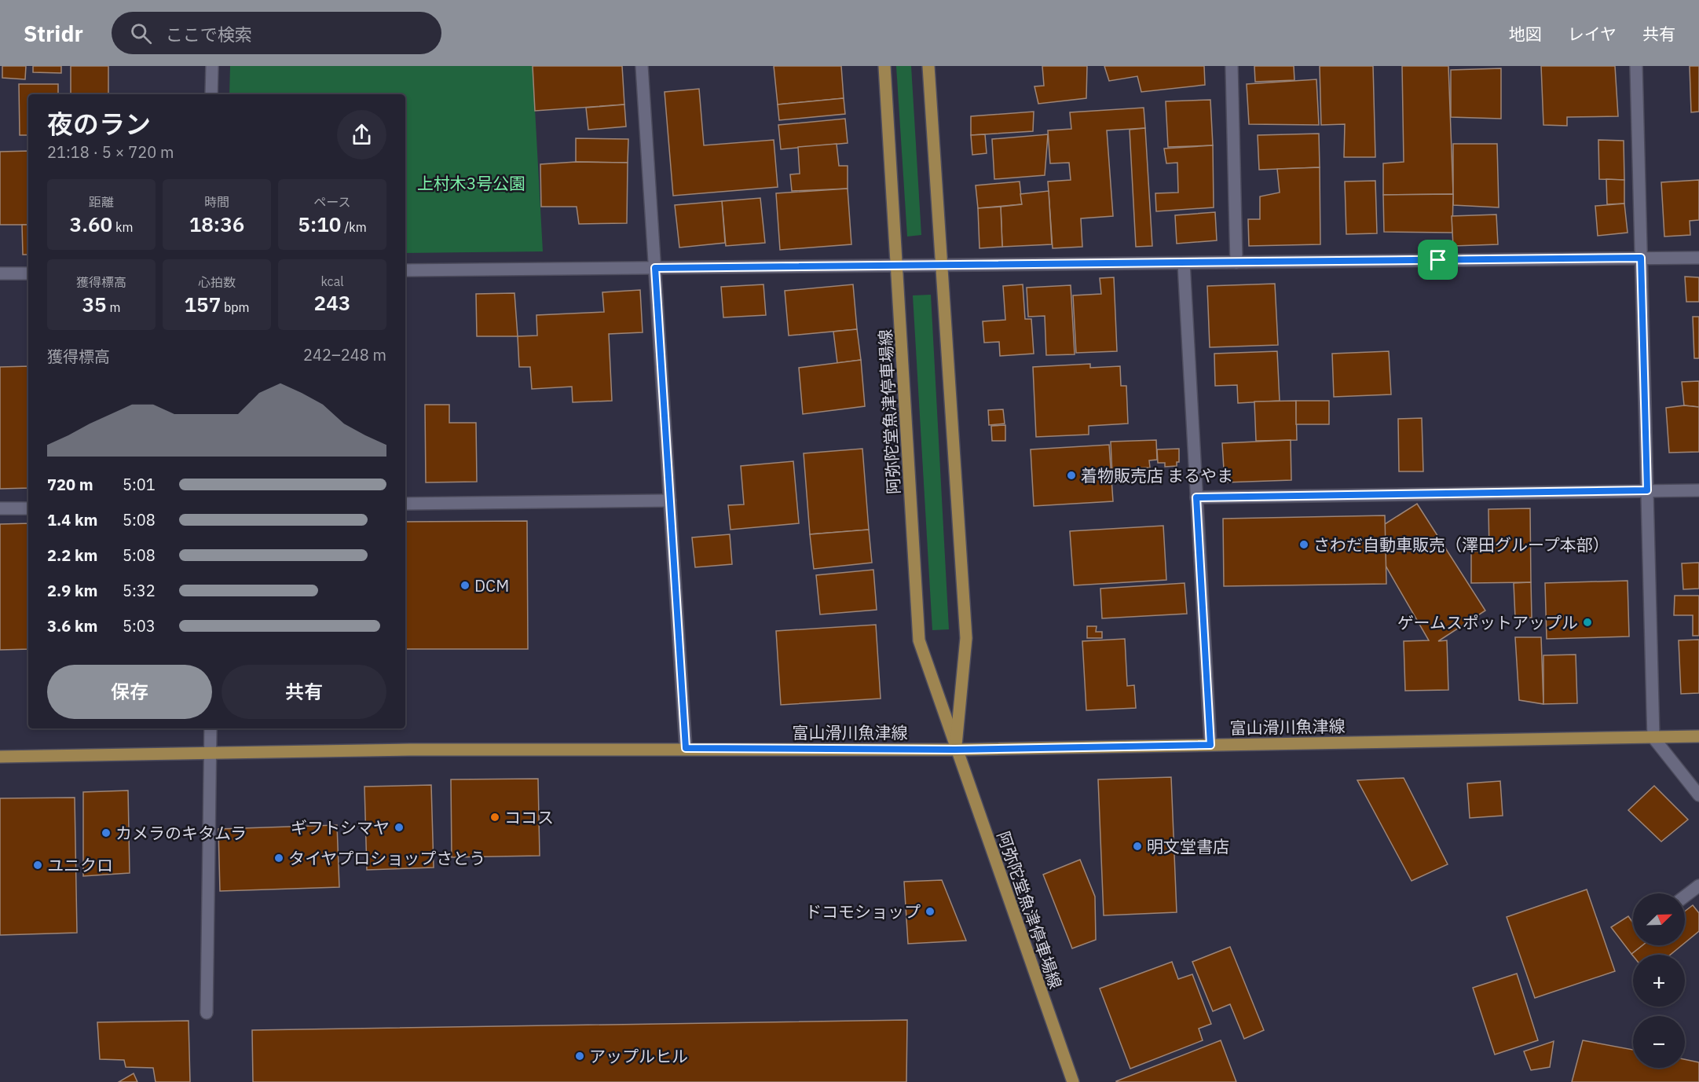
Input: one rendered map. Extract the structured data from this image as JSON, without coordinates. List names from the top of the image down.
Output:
{
  "streets": {
    "main road": ["阿弥陀堂魚津停車場線", "富山滑川魚津線"]
  },
  "crossings": [
    ["阿弥陀堂魚津停車場線", "富山滑川魚津線"]
  ],
  "parks": ["上村木3号公園"],
  "places": [
    "着物販売店 まるやま",
    "さわだ自動車販売（澤田グループ本部）",
    "DCM",
    "ゲームスポットアップル",
    "ココス",
    "ギフトシマヤ",
    "カメラのキタムラ",
    "明文堂書店",
    "タイヤプロショップさとう",
    "ユニクロ",
    "ドコモショップ",
    "アップルヒル"
  ],
  "north": "top right",
  "page": {
    "header": "Stridr",
    "search": "ここで検索",
    "nav": ["地図", "レイヤ", "共有"],
    "heading": ["夜のラン", "21:18 · 5 × 720 m"],
    "stats": [
      ["距離", "3.60 km"],
      ["時間", "18:36"],
      ["ペース", "5:10 /km"],
      ["獲得標高", "35 m"],
      ["心拍数", "157 bpm"],
      ["kcal", "243"]
    ],
    "chart": ["獲得標高", "242–248 m"],
    "list": [
      {
        "name": "720 m",
        "note": "5:01"
      },
      {
        "name": "1.4 km",
        "note": "5:08"
      },
      {
        "name": "2.2 km",
        "note": "5:08"
      },
      {
        "name": "2.9 km",
        "note": "5:32"
      },
      {
        "name": "3.6 km",
        "note": "5:03"
      }
    ],
    "buttons": ["保存", "共有"],
    "map_buttons": ["+", "−"]
  }
}
